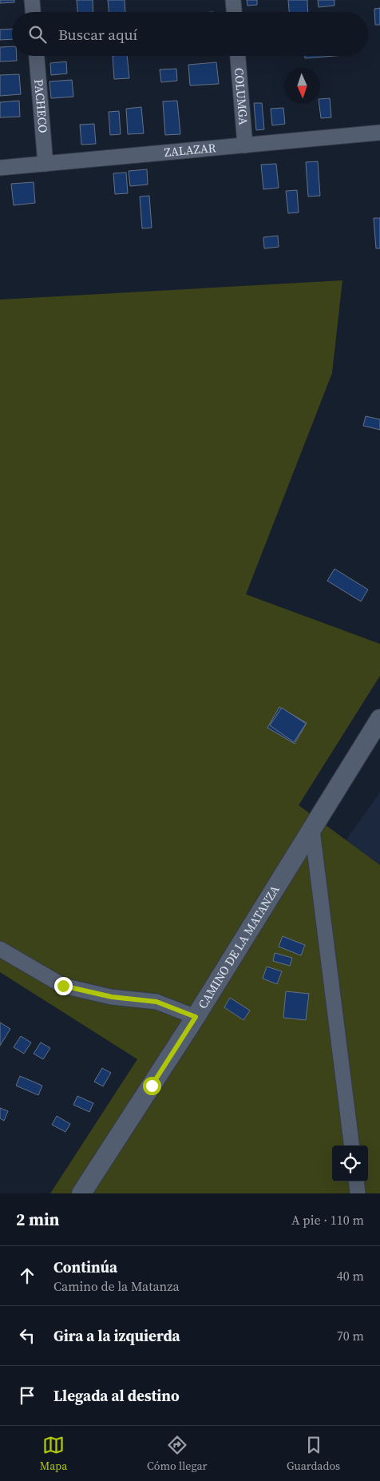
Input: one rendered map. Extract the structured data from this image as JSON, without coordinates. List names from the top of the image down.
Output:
{
  "streets": {
    "street": [
      "COLUMGA",
      "PACHECO",
      "ZALAZAR",
      "CAMINO DE LA MATANZA"
    ]
  },
  "crossings": [
    ["COLUMGA", "ZALAZAR"],
    ["PACHECO", "ZALAZAR"]
  ],
  "north": "bottom",
  "page": {
    "search": "Buscar aquí",
    "heading": ["2 min", "A pie · 110 m"],
    "list": [
      ["Continúa", "Camino de la Matanza", "40 m"],
      ["Gira a la izquierda", "70 m"],
      "Llegada al destino"
    ],
    "nav": ["Mapa", "Cómo llegar", "Guardados"]
  }
}
